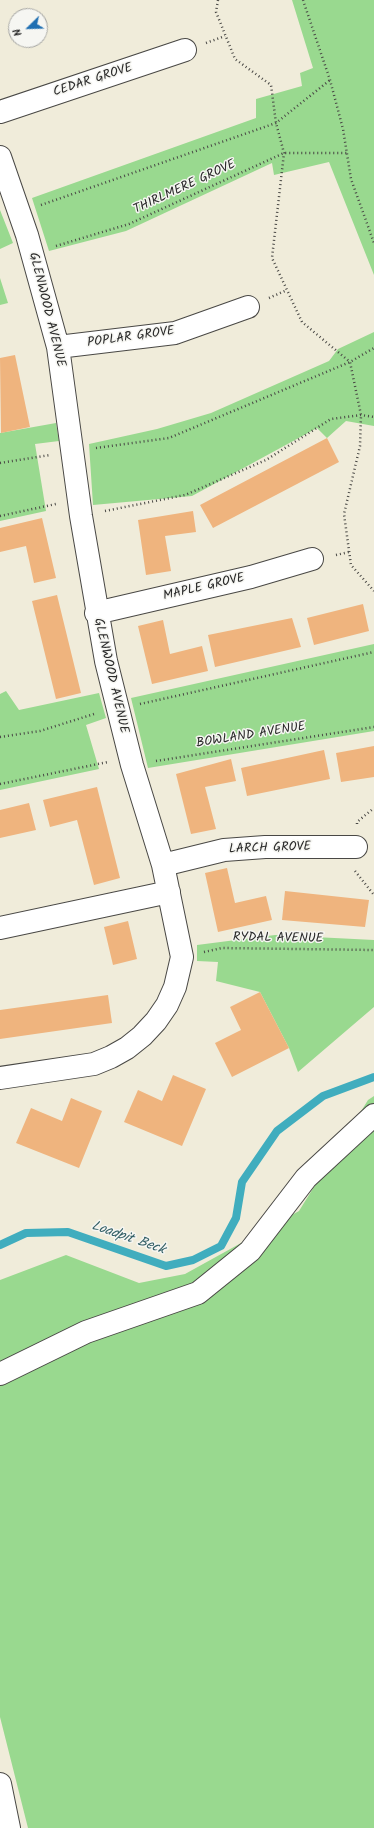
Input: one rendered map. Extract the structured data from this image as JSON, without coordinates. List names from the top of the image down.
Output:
{
  "streets": {
    "street": [
      "CEDAR GROVE",
      "GLENWOOD AVENUE",
      "POPLAR GROVE",
      "MAPLE GROVE",
      "LARCH GROVE"
    ],
    "path": ["THIRLMERE GROVE", "BOWLAND AVENUE", "RYDAL AVENUE"]
  },
  "crossings": [
    ["THIRLMERE GROVE", "GLENWOOD AVENUE"],
    ["GLENWOOD AVENUE", "POPLAR GROVE"],
    ["GLENWOOD AVENUE", "MAPLE GROVE"],
    ["GLENWOOD AVENUE", "BOWLAND AVENUE"],
    ["GLENWOOD AVENUE", "LARCH GROVE"],
    ["GLENWOOD AVENUE", "RYDAL AVENUE"]
  ],
  "water": ["Loadpit Beck"],
  "north": "bottom left"
}
